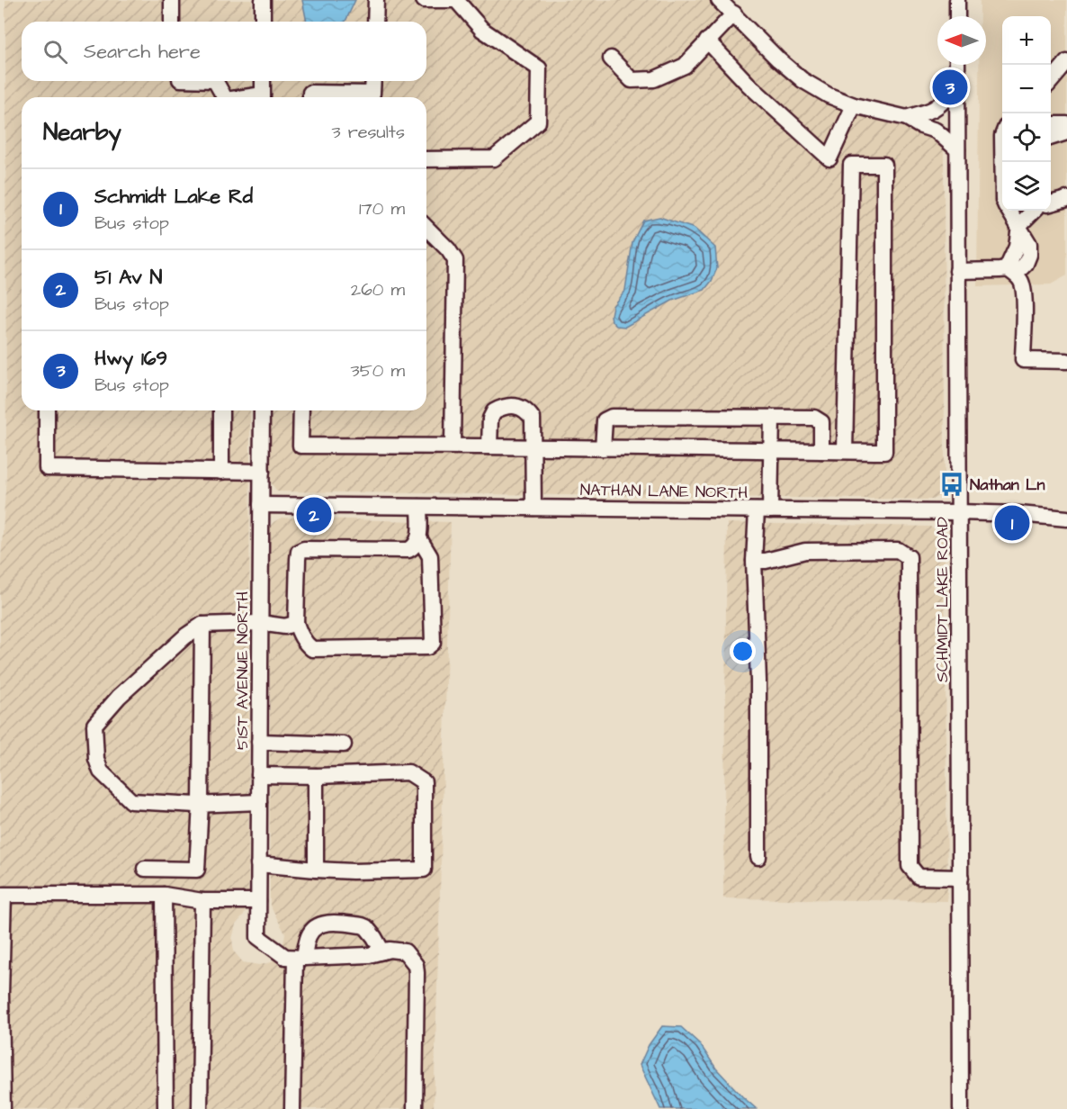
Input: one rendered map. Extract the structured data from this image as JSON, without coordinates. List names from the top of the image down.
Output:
{
  "streets": {
    "street": ["NATHAN LANE NORTH", "SCHMIDT LAKE ROAD", "51ST AVENUE NORTH"]
  },
  "crossings": [
    ["NATHAN LANE NORTH", "SCHMIDT LAKE ROAD"],
    ["NATHAN LANE NORTH", "51ST AVENUE NORTH"]
  ],
  "places": {
    "bus stop": ["Nathan Ln"]
  },
  "north": "left",
  "page": {
    "map_buttons": ["+", "−"],
    "search": "Search here",
    "pins": ["3", "2", "1"],
    "heading": ["Nearby", "3 results"],
    "list": [
      {
        "mark": "1",
        "name": "Schmidt Lake Rd",
        "note": "Bus stop",
        "value": "170 m"
      },
      {
        "mark": "2",
        "name": "51 Av N",
        "note": "Bus stop",
        "value": "260 m"
      },
      {
        "mark": "3",
        "name": "Hwy 169",
        "note": "Bus stop",
        "value": "350 m"
      }
    ]
  }
}
